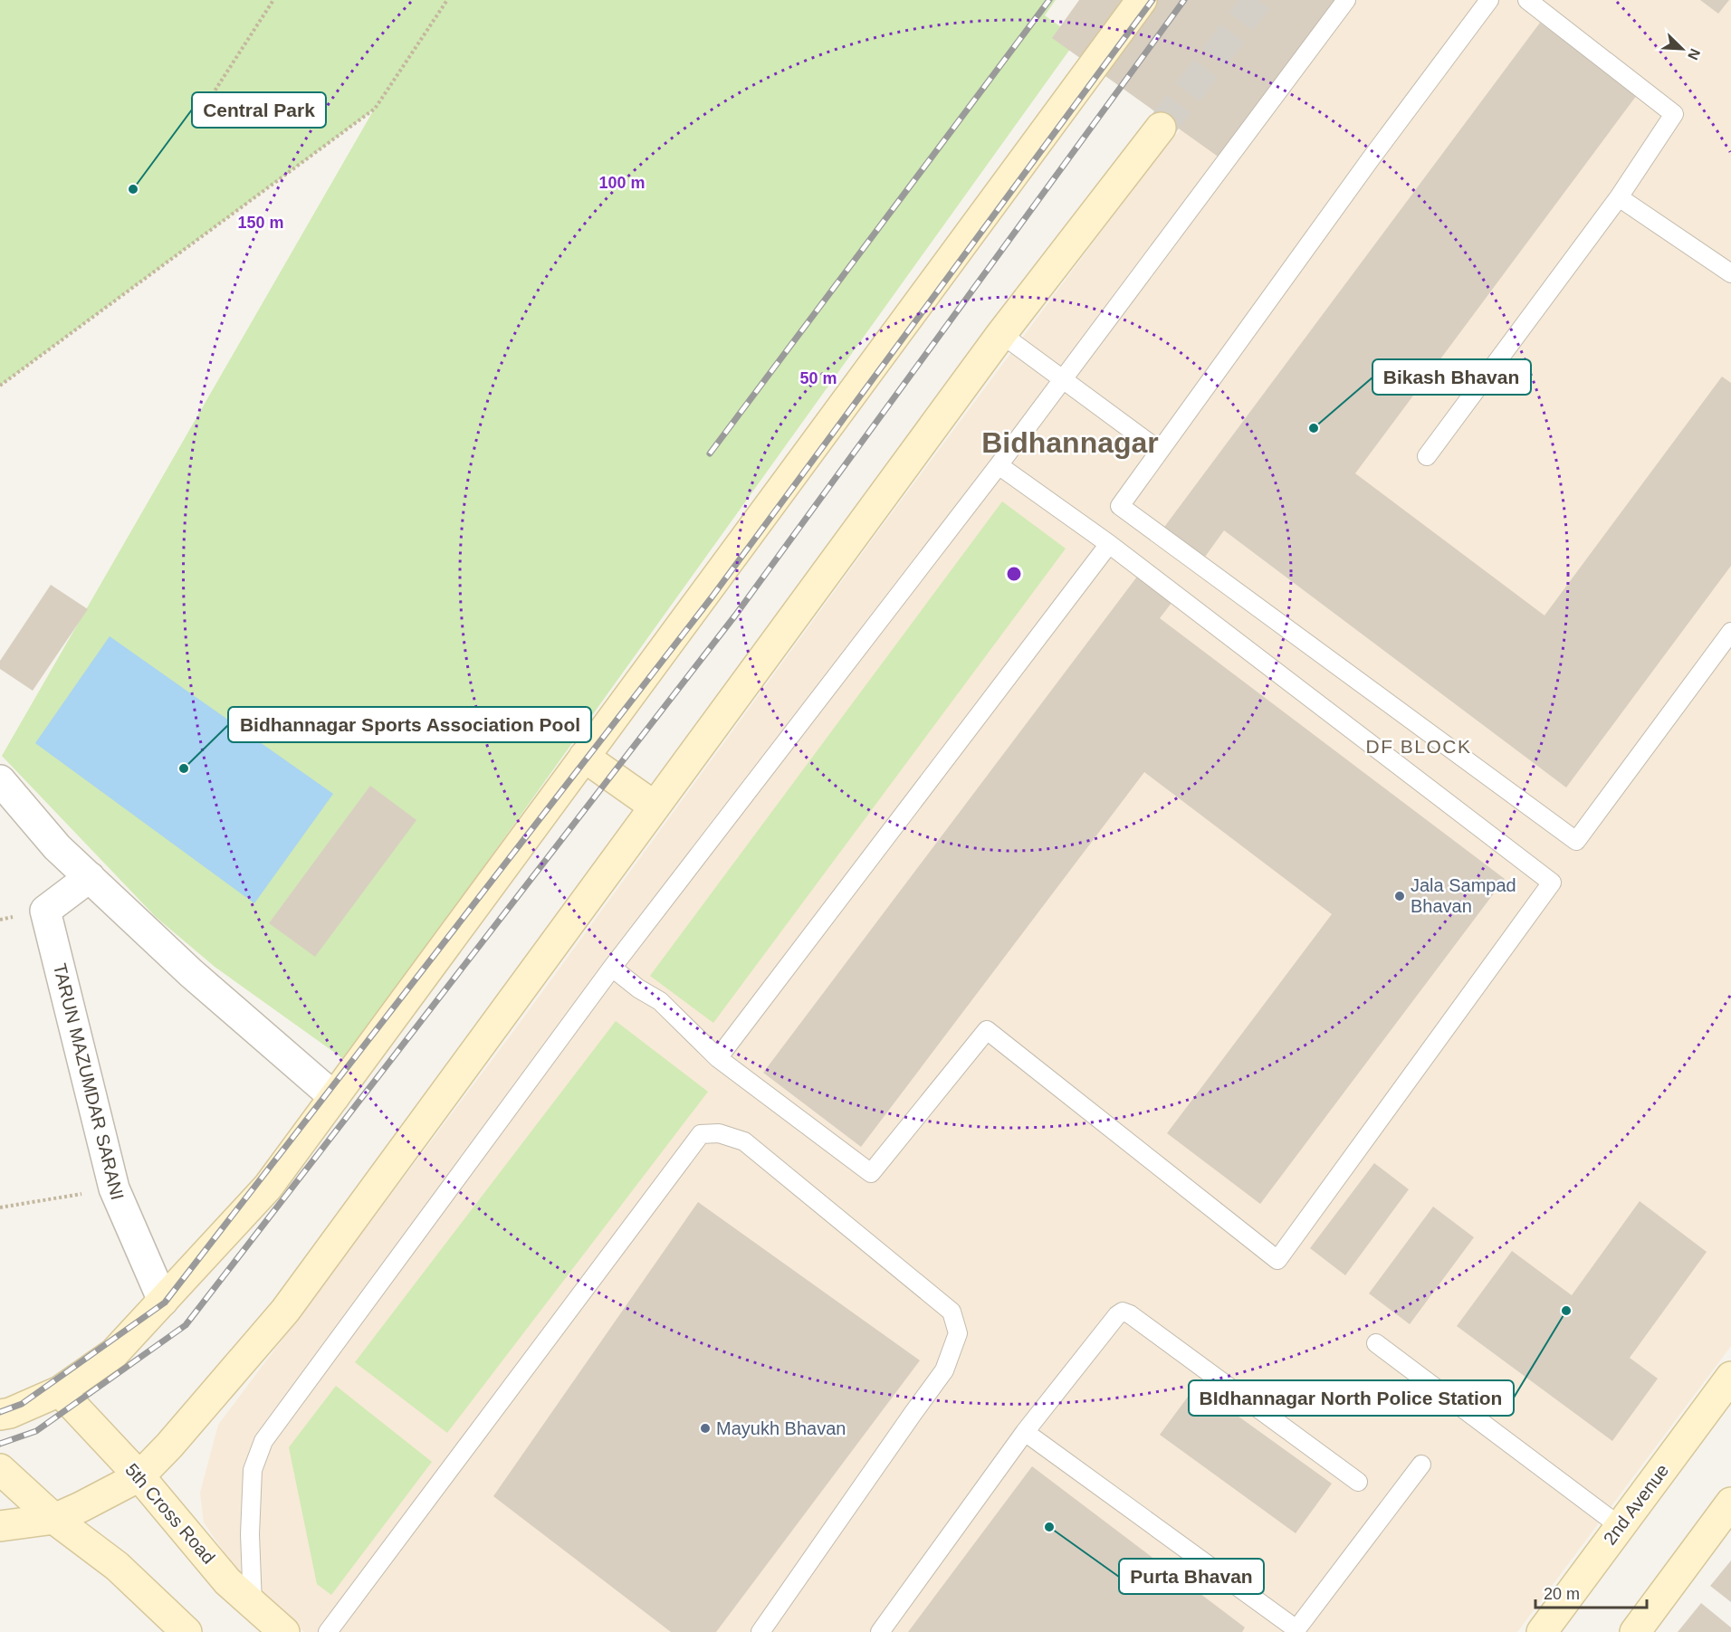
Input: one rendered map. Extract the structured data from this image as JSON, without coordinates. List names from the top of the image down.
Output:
{
  "streets": {
    "main road": ["2nd Avenue", "5th Cross Road"],
    "street": ["TARUN MAZUMDAR SARANI"]
  },
  "districts": ["Bidhannagar", "DF BLOCK"],
  "places": [
    "Central Park",
    "Bikash Bhavan",
    "Bidhannagar Sports Association Pool",
    "Jala Sampad Bhavan",
    "BIdhannagar North Police Station",
    "Mayukh Bhavan",
    "Purta Bhavan"
  ],
  "scale_bar": "20 m",
  "north": "bottom right",
  "rings": ["100 m", "150 m", "50 m"]
}
